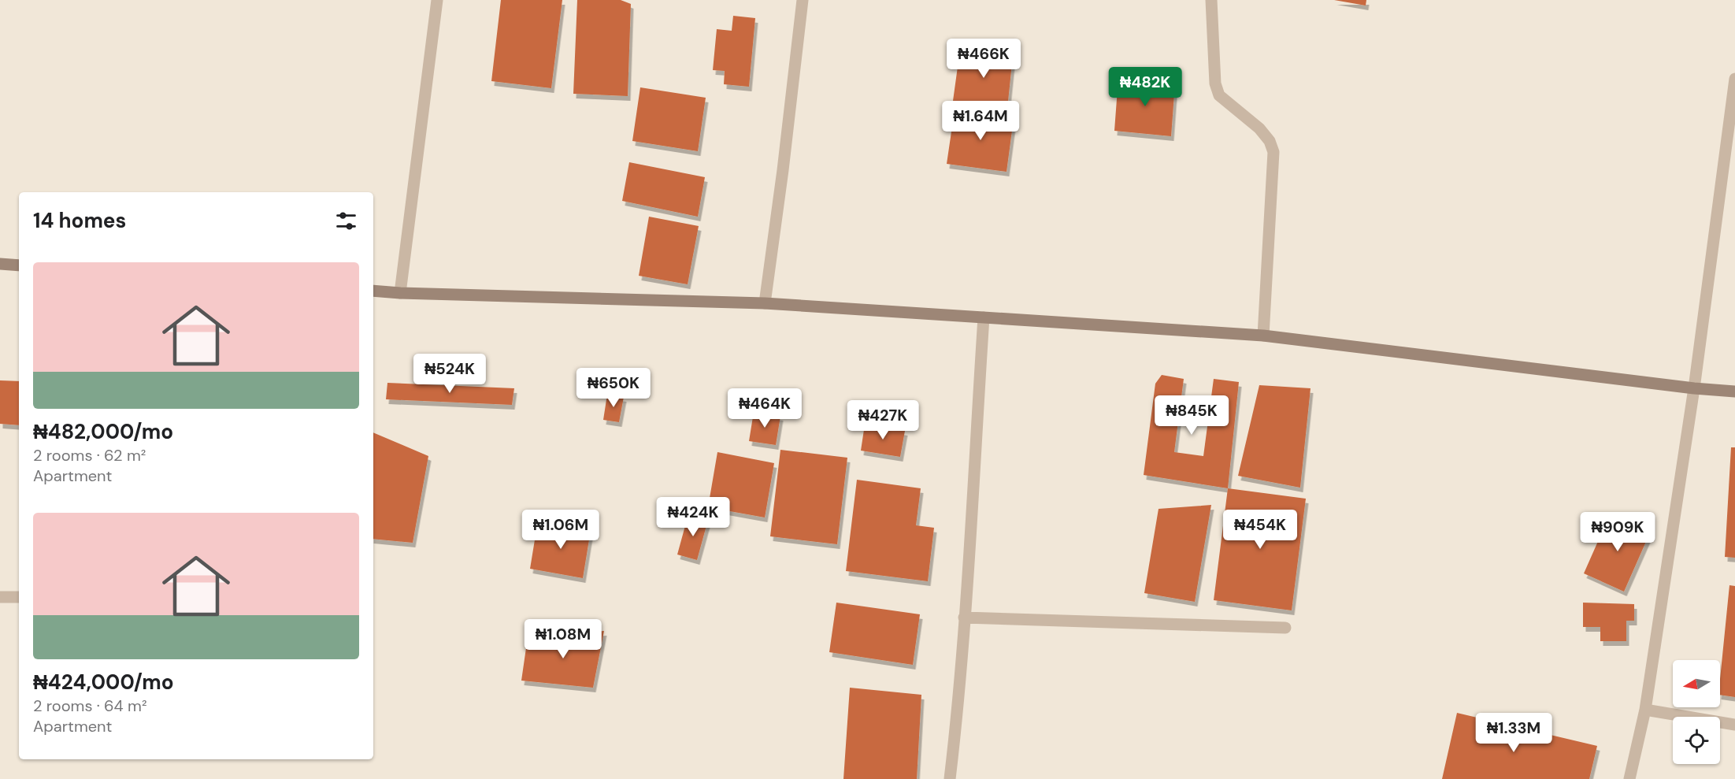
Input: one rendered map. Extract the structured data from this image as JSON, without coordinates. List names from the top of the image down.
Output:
{
  "north": "left",
  "page": {
    "price": [
      "₦466K",
      "₦482K",
      "₦1.64M",
      "₦524K",
      "₦650K",
      "₦464K",
      "₦845K",
      "₦427K",
      "₦424K",
      "₦1.06M",
      "₦454K",
      "₦909K",
      "₦1.08M",
      "₦1.33M"
    ],
    "heading": "14 homes",
    "list": [
      {
        "name": "₦482,000/mo",
        "note": "2 rooms · 62 m² · Apartment"
      },
      {
        "name": "₦424,000/mo",
        "note": "2 rooms · 64 m² · Apartment"
      }
    ]
  }
}
